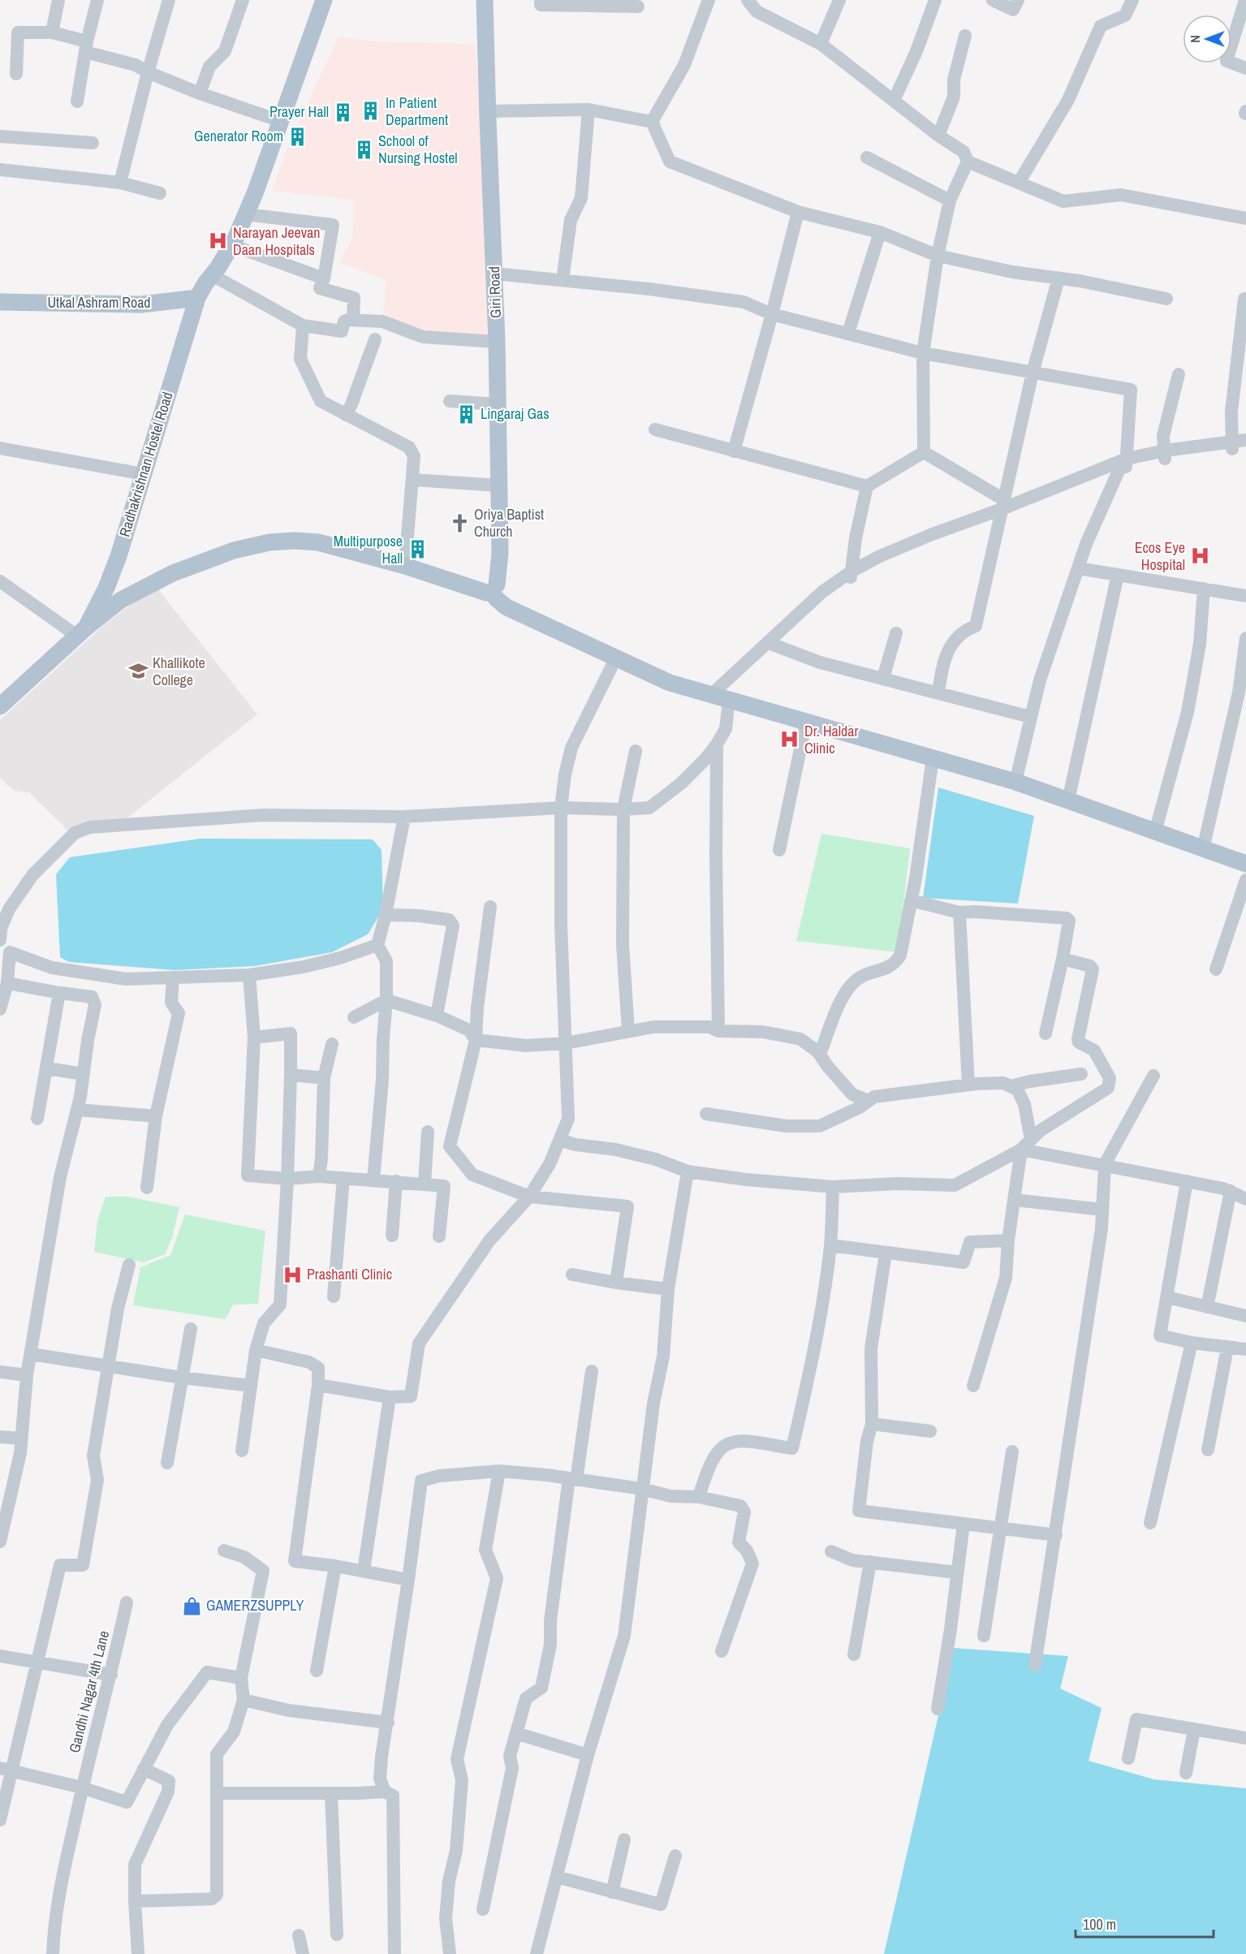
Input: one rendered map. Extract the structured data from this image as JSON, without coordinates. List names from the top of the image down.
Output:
{
  "streets": {
    "main road": ["Giri Road", "Utkal Ashram Road", "Radhakrishnan Hostel Road"],
    "street": ["Gandhi Nagar 4th Lane"]
  },
  "crossings": [
    ["Utkal Ashram Road", "Radhakrishnan Hostel Road"]
  ],
  "places": {
    "building": [
      "In Patient Department",
      "Prayer Hall",
      "Generator Room",
      "School of Nursing Hostel",
      "Lingaraj Gas",
      "Multipurpose Hall"
    ],
    "hospital": [
      "Narayan Jeevan Daan Hospitals",
      "Ecos Eye Hospital",
      "Dr. Haldar Clinic",
      "Prashanti Clinic"
    ],
    "church": ["Oriya Baptist Church"],
    "school or university": ["Khallikote College"],
    "shop": ["GAMERZSUPPLY"]
  },
  "scale_bar": "100 m",
  "north": "left"
}
